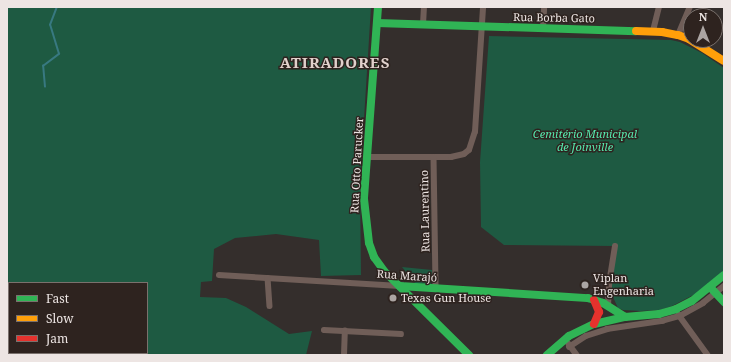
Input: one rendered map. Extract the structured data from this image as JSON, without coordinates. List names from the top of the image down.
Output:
{
  "streets": {
    "main road": ["Rua Borba Gato", "Rua Otto Parucker", "Rua Marajó"],
    "street": ["Rua Laurentino"]
  },
  "crossings": [
    ["Rua Borba Gato", "Rua Otto Parucker"],
    ["Rua Otto Parucker", "Rua Marajó"],
    ["Rua Laurentino", "Rua Marajó"]
  ],
  "districts": ["ATIRADORES"],
  "parks": ["Cemitério Municipal de Joinville"],
  "places": ["Viplan Engenharia", "Texas Gun House"],
  "legend": ["Fast", "Slow", "Jam"],
  "north": "top"
}
